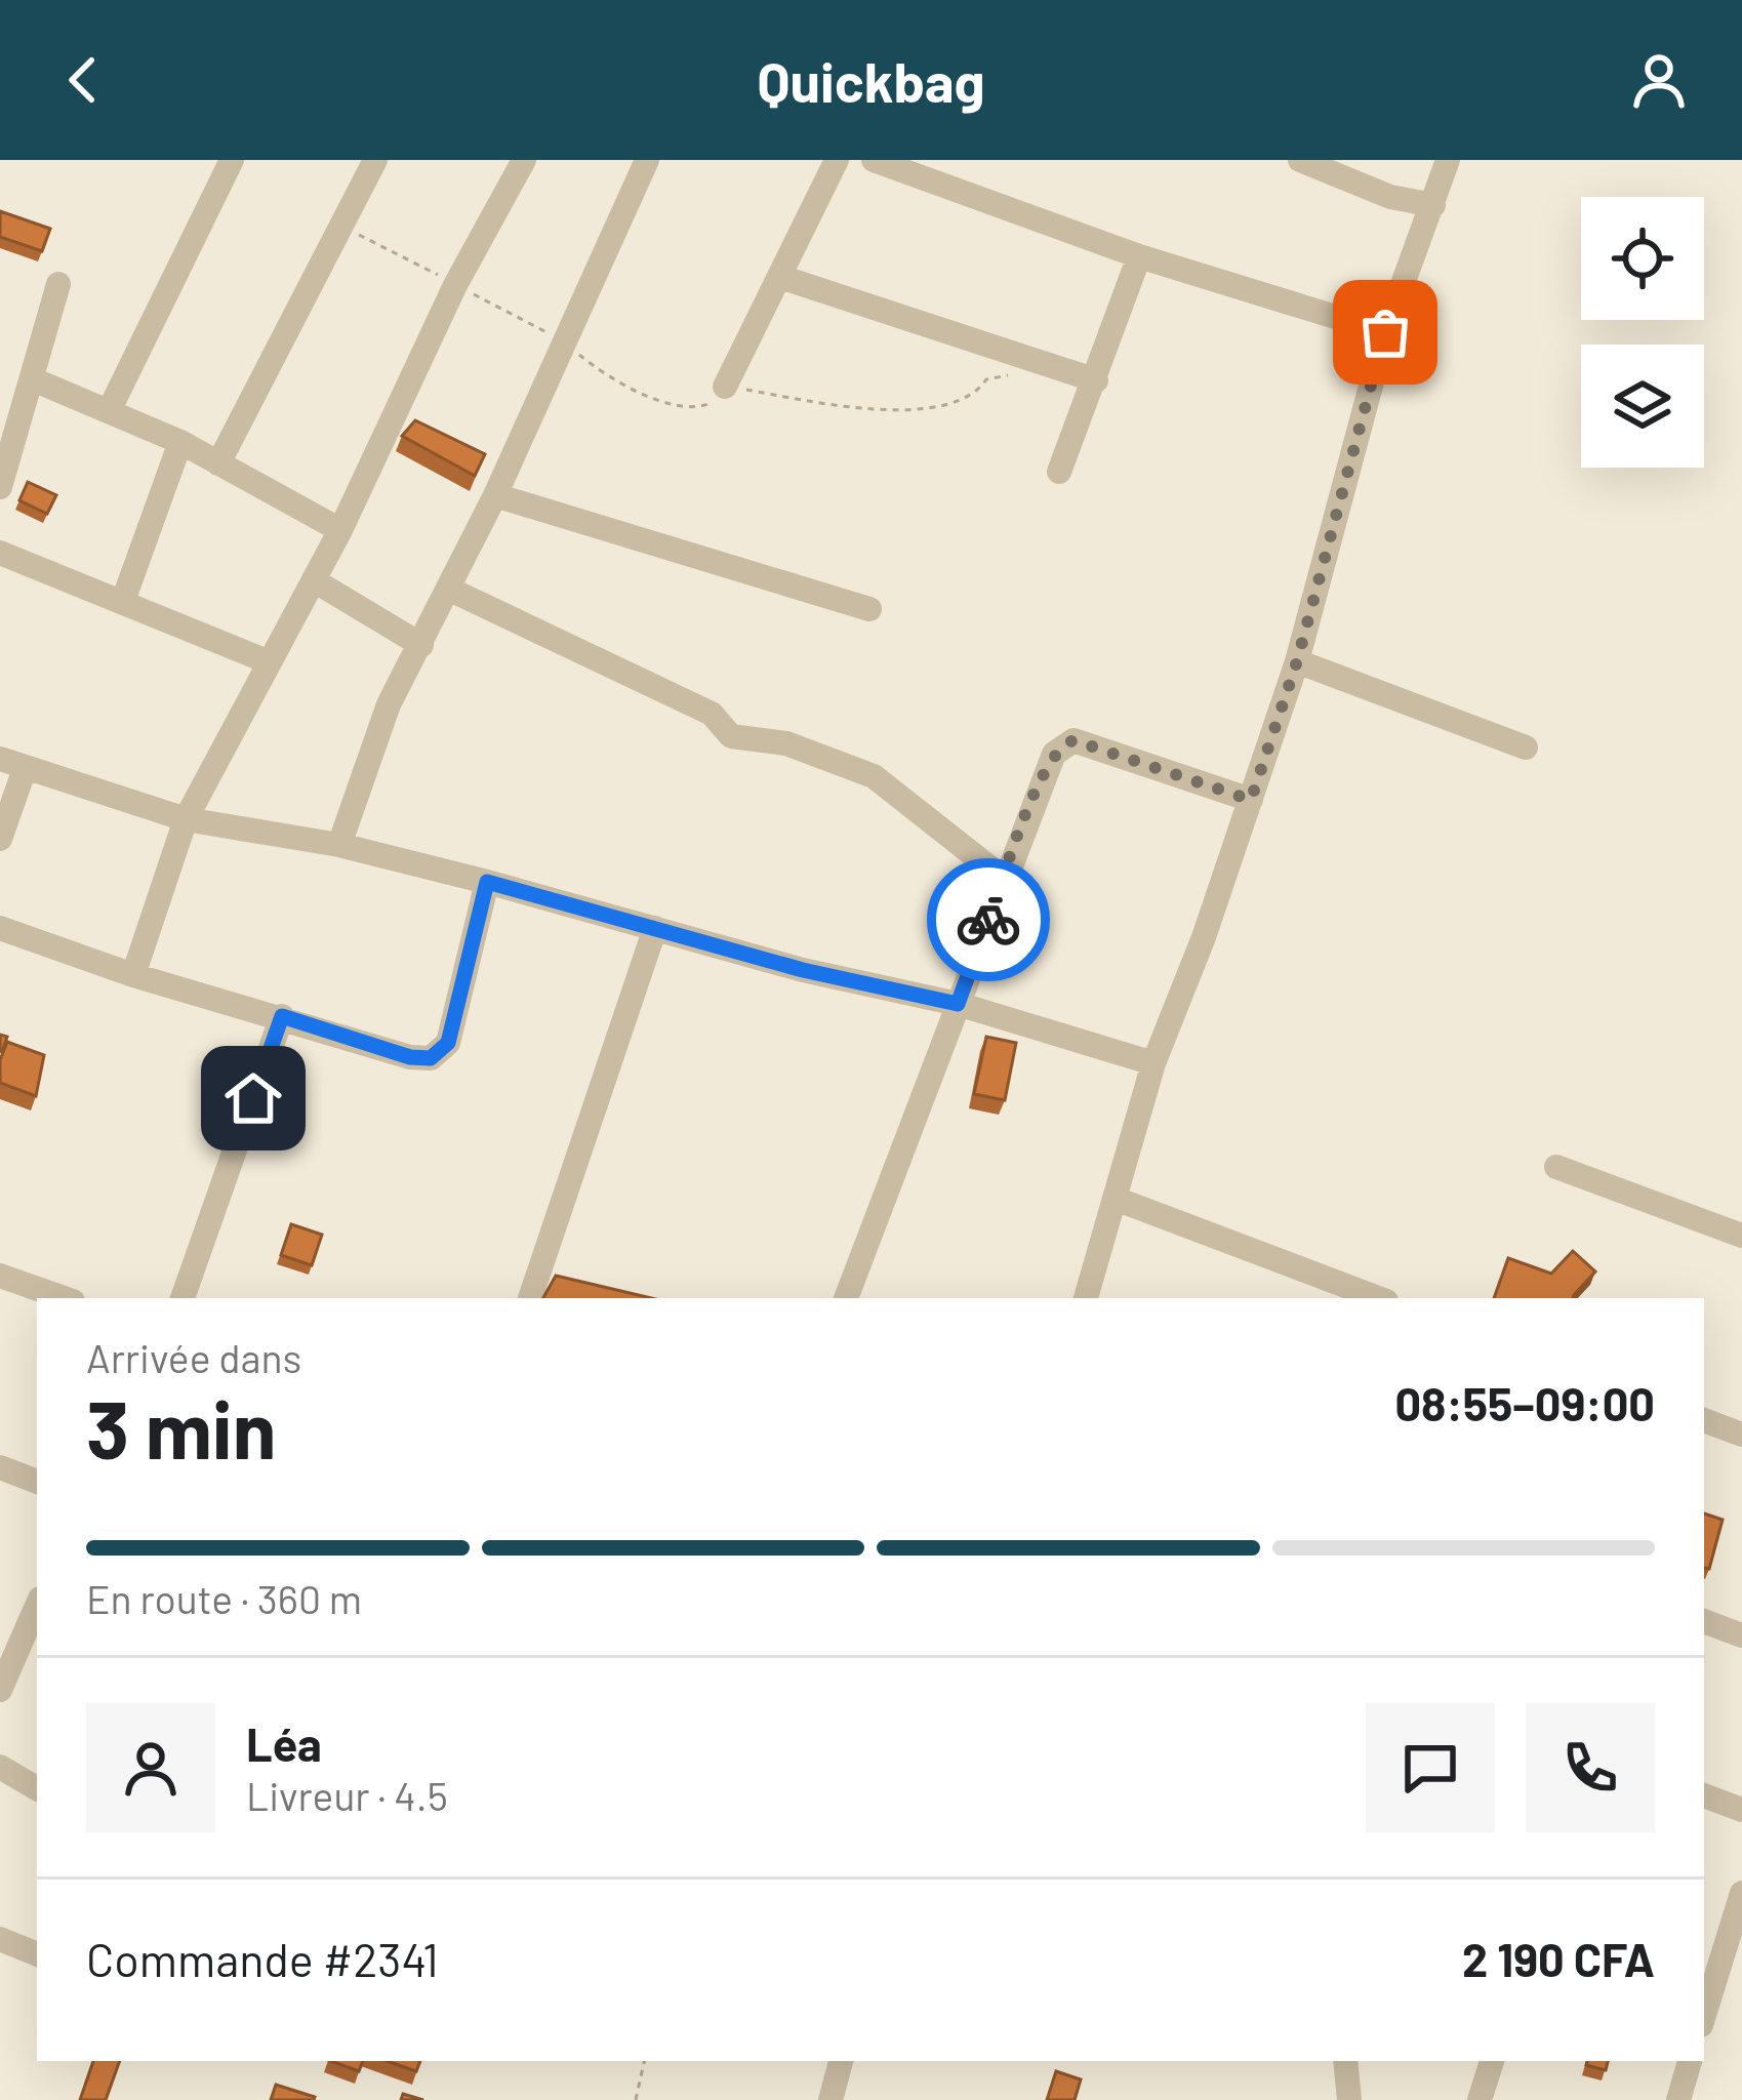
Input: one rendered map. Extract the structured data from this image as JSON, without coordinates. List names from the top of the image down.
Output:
{
  "page": {
    "header": "Quickbag",
    "heading": ["3 min", "Arrivée dans", "08:55–09:00"],
    "panel": [
      "Léa",
      "Livreur · 4.5",
      "Commande #2341",
      "2 190 CFA"
    ],
    "bar": "En route · 360 m"
  }
}
